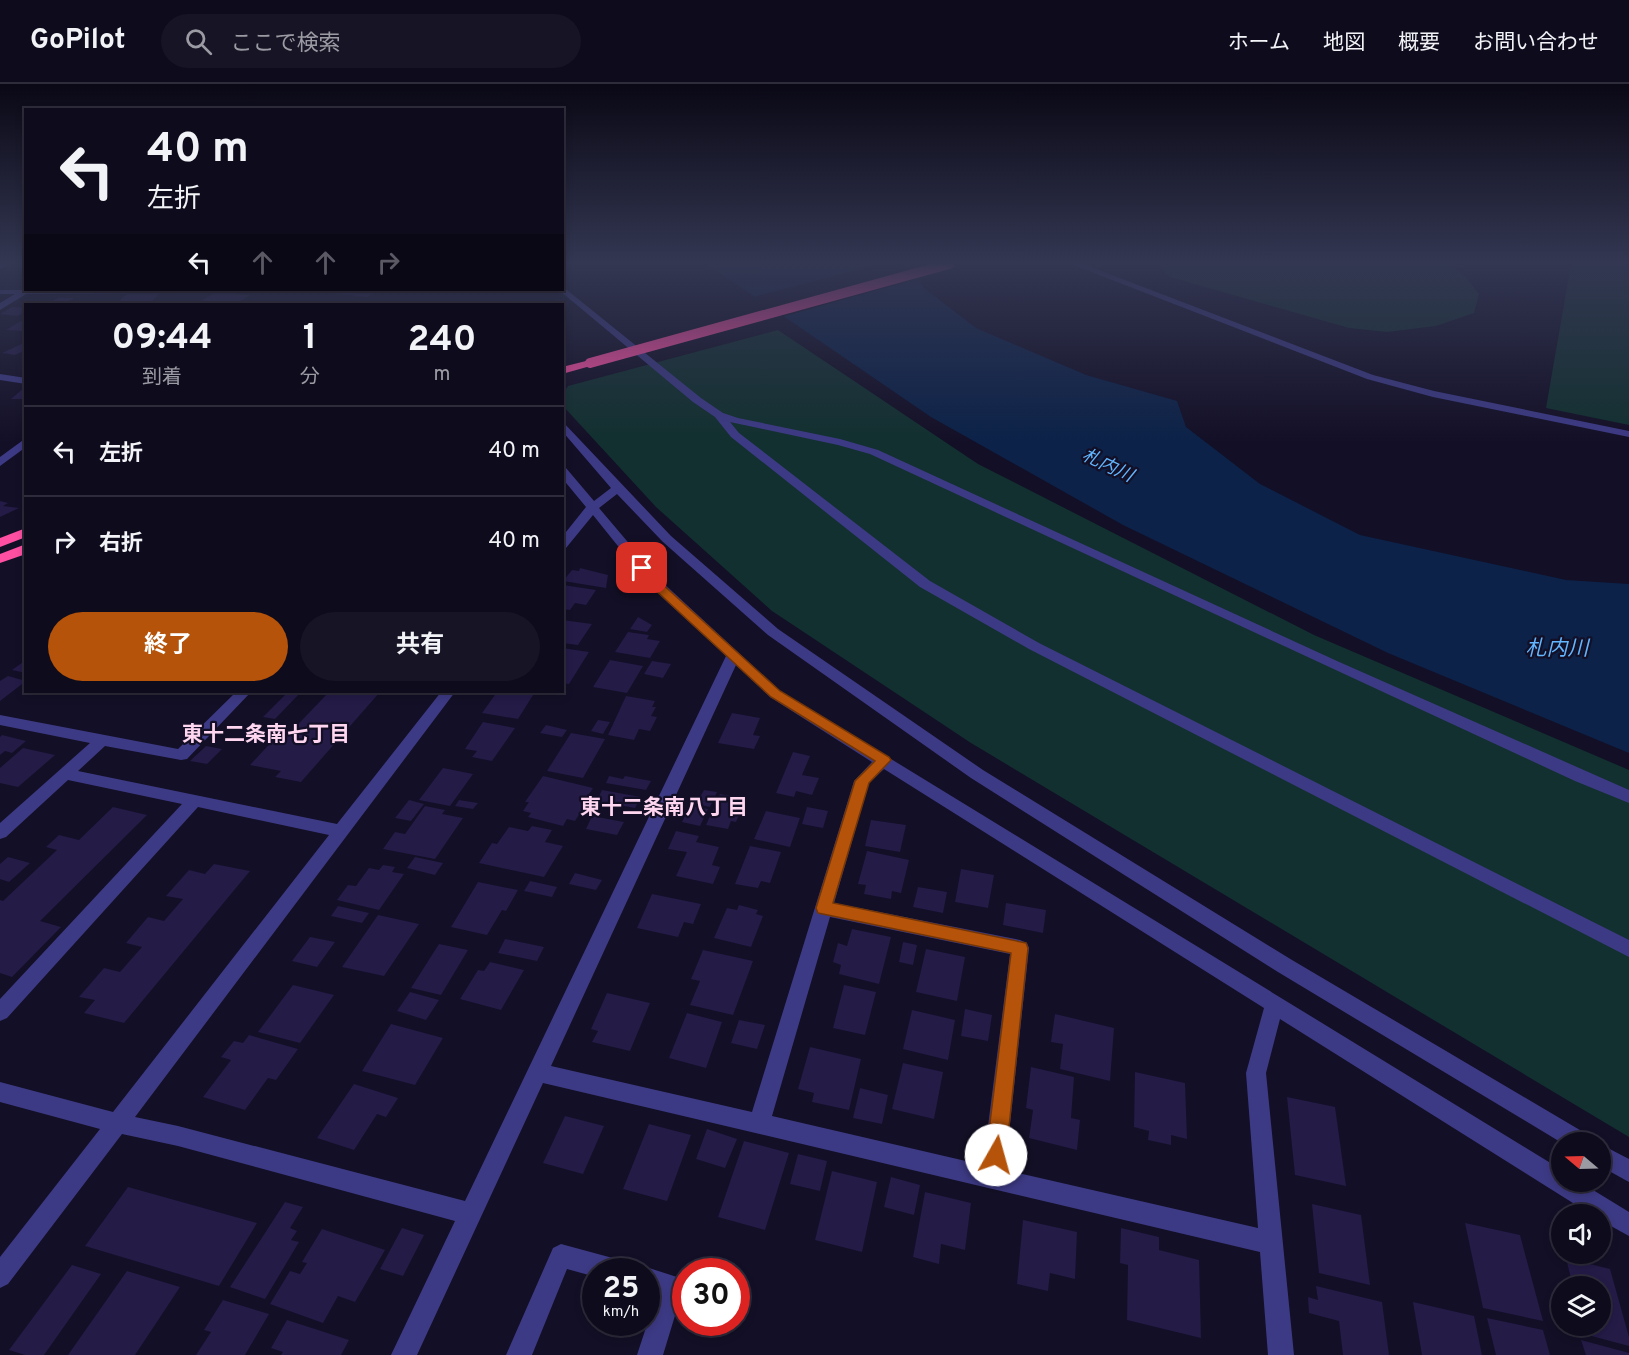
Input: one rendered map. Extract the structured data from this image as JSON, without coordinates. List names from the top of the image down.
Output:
{
  "districts": ["東十二条南七丁目", "東十二条南八丁目"],
  "water": ["札内川"],
  "north": "left",
  "page": {
    "header": "GoPilot",
    "search": "ここで検索",
    "nav": [
      "ホーム",
      "地図",
      "概要",
      "お問い合わせ"
    ],
    "turn": ["40 m", "左折"],
    "eta": [
      "09:44",
      "到着",
      "1",
      "分",
      "240",
      "m"
    ],
    "list": [
      {
        "name": "左折",
        "value": "40 m"
      },
      {
        "name": "右折",
        "value": "40 m"
      }
    ],
    "buttons": ["終了", "共有"],
    "speed": "25 km/h",
    "limit": "30"
  }
}
